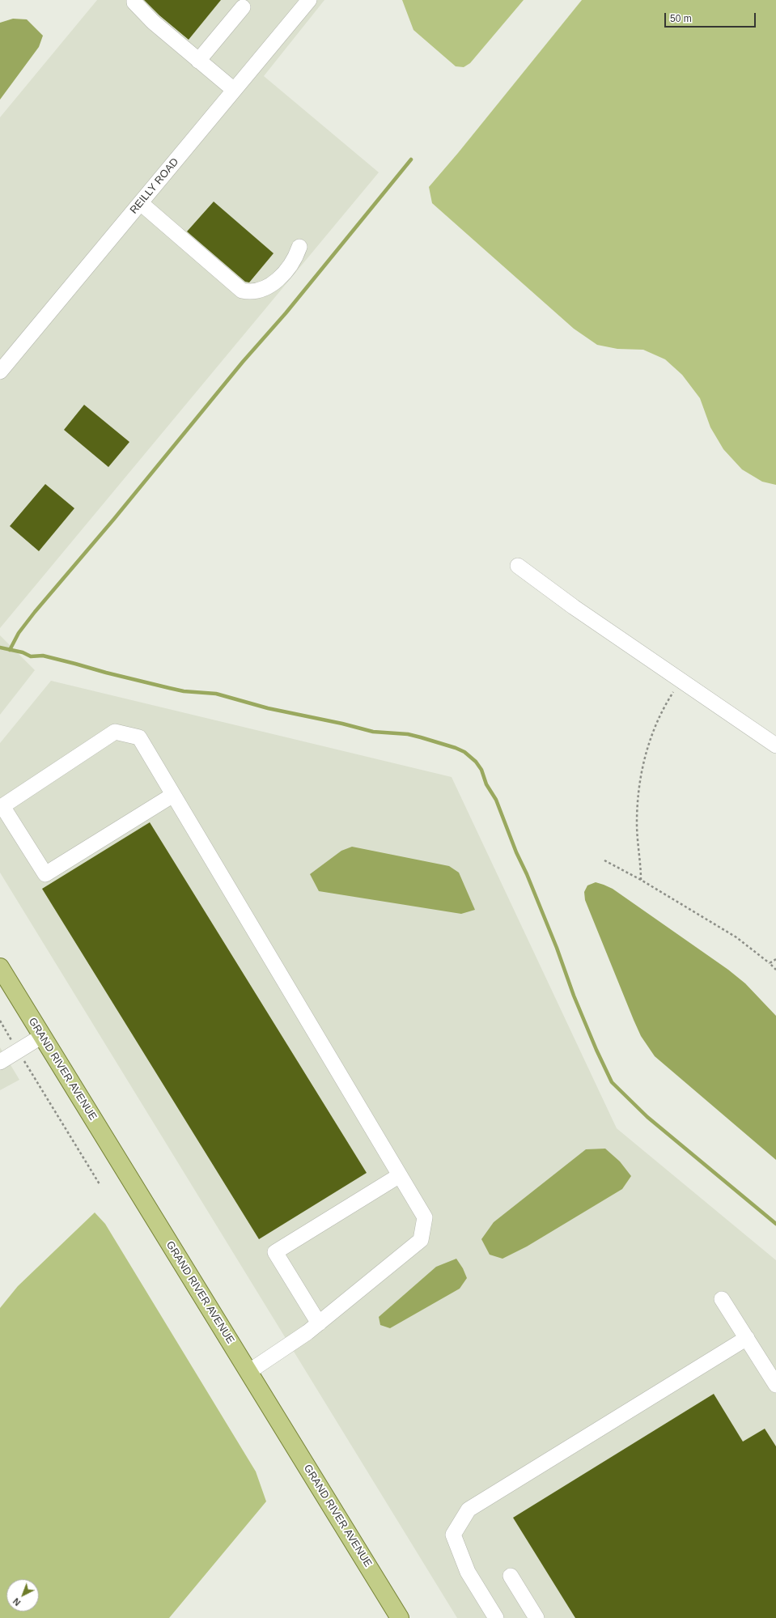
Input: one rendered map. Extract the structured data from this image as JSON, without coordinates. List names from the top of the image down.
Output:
{
  "streets": {
    "main road": ["GRAND RIVER AVENUE"],
    "lane": ["REILLY ROAD"]
  },
  "scale_bar": "50 m",
  "north": "bottom left"
}
